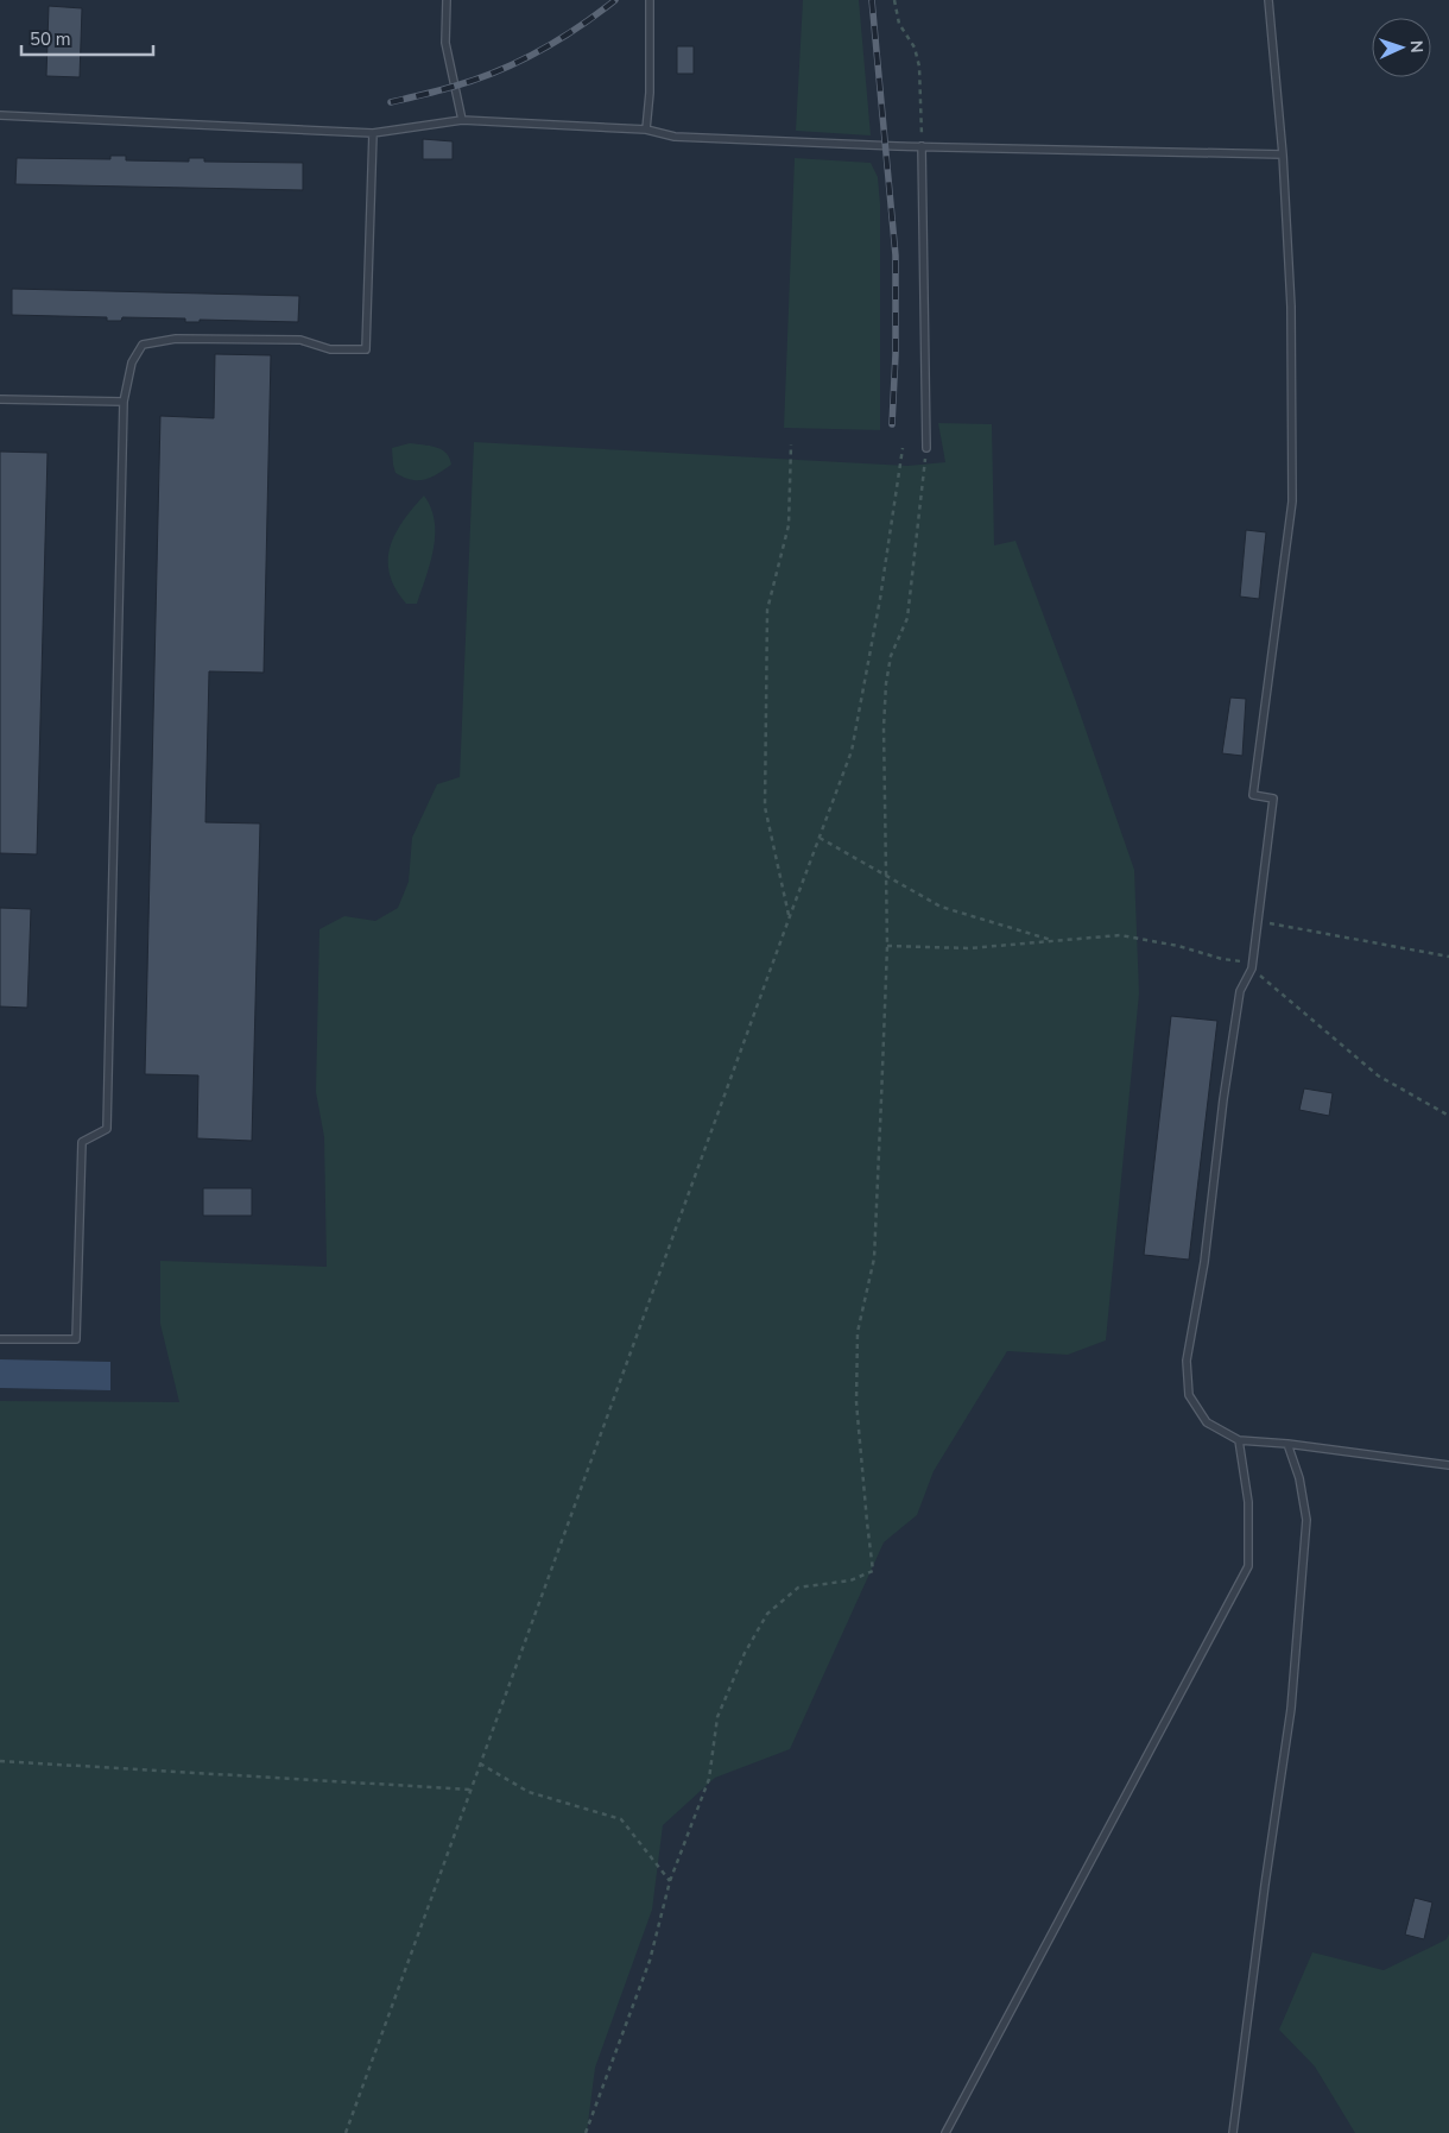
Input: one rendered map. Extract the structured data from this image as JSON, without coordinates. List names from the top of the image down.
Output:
{
  "scale_bar": "50 m",
  "north": "right"
}
